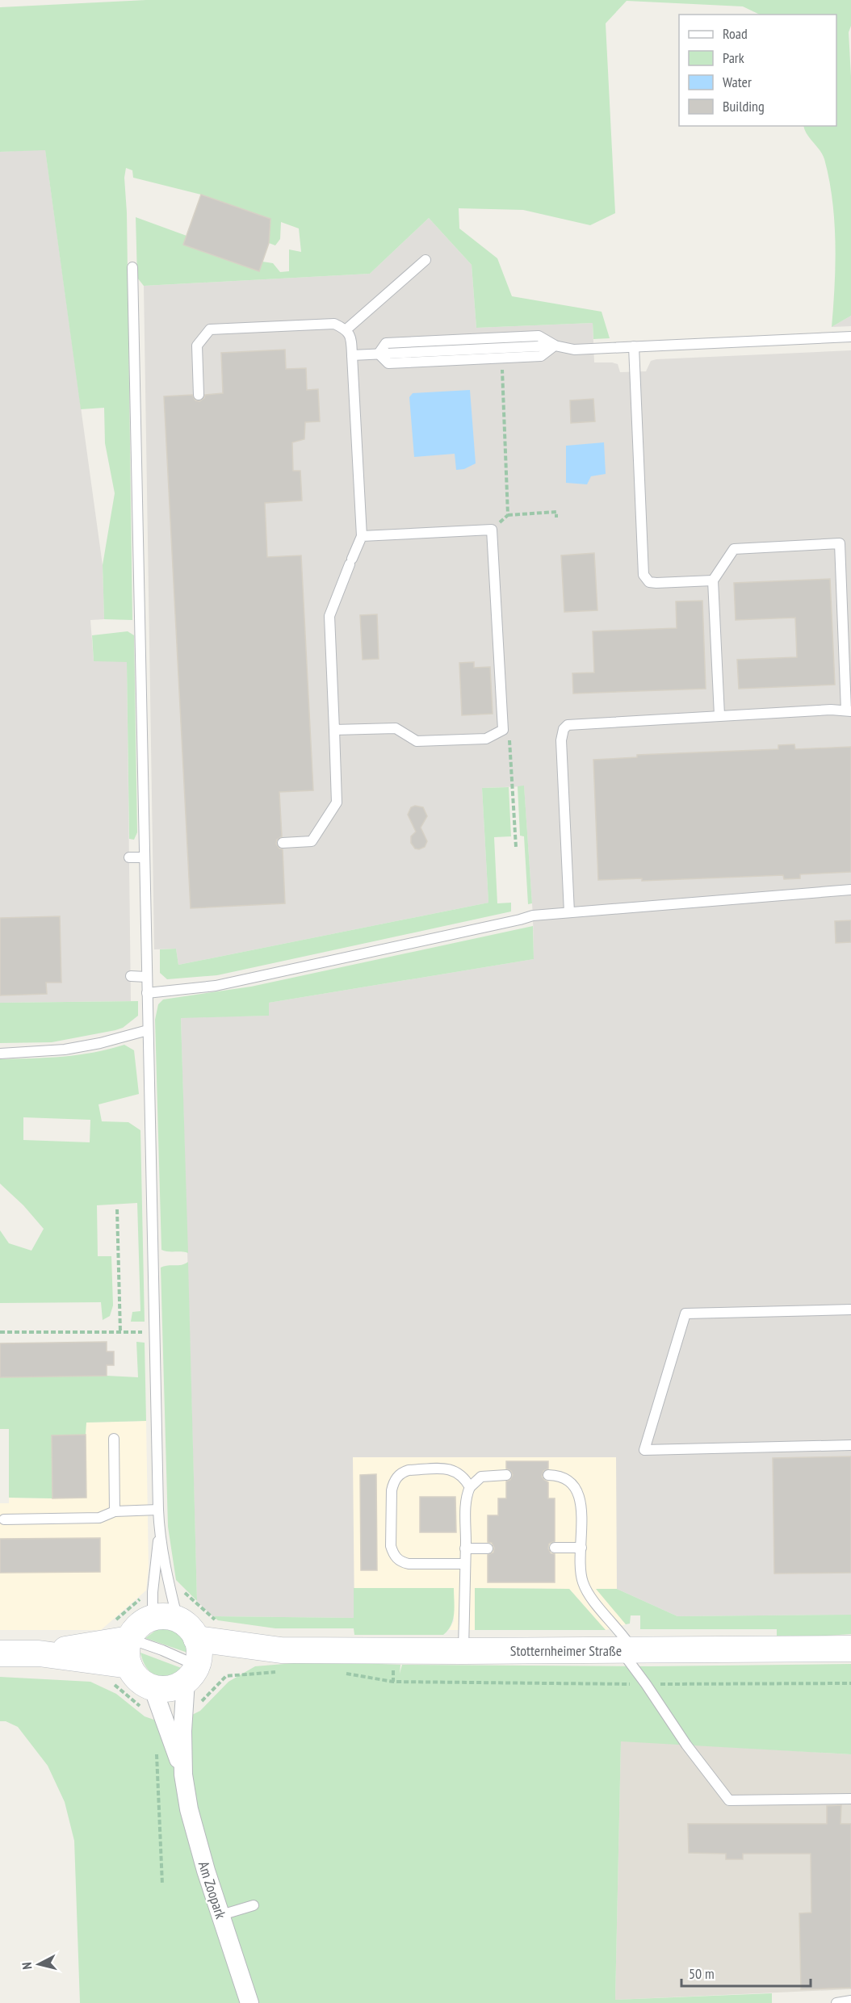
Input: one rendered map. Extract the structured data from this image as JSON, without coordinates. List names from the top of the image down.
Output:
{
  "streets": {
    "main road": ["Stotternheimer Straße"],
    "street": ["Am Zoopark"]
  },
  "legend": [
    "Road",
    "Park",
    "Water",
    "Building"
  ],
  "scale_bar": "50 m",
  "north": "left"
}
